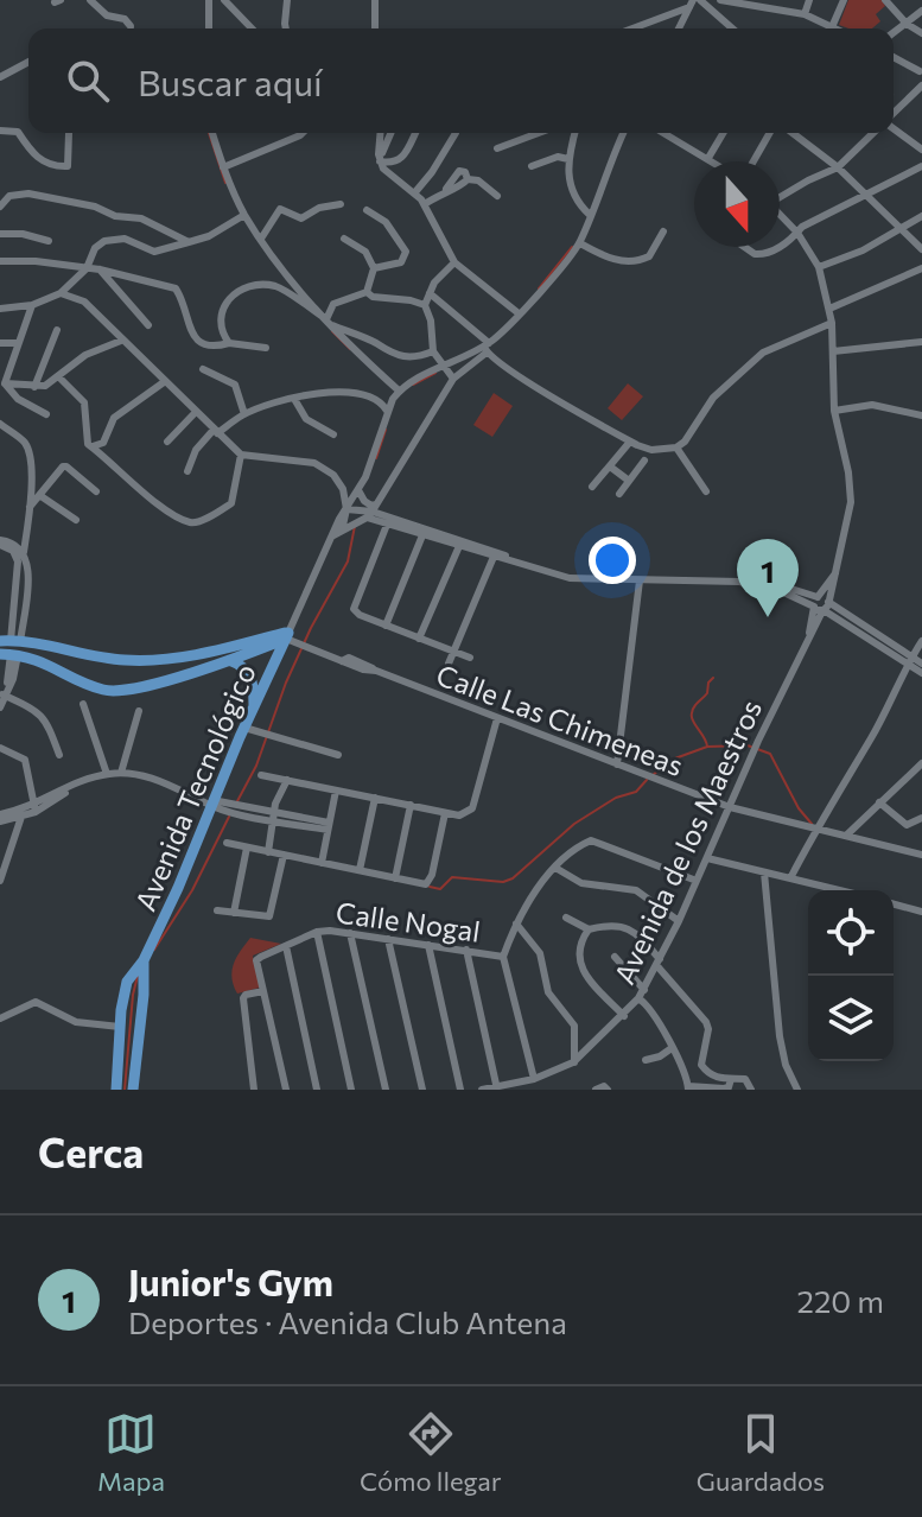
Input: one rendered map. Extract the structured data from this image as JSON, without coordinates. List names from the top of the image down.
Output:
{
  "streets": {
    "main road": ["Avenida Tecnológico"],
    "street": ["Calle Las Chimeneas", "Avenida de los Maestros", "Calle Nogal"]
  },
  "crossings": [
    ["Calle Las Chimeneas", "Avenida Tecnológico"],
    ["Calle Las Chimeneas", "Avenida de los Maestros"]
  ],
  "north": "bottom",
  "page": {
    "search": "Buscar aquí",
    "pins": "1",
    "heading": "Cerca",
    "list": [
      {
        "mark": "1",
        "name": "Junior's Gym",
        "note": "Deportes · Avenida Club Antena",
        "value": "220 m"
      }
    ],
    "nav": ["Mapa", "Cómo llegar", "Guardados"]
  }
}
